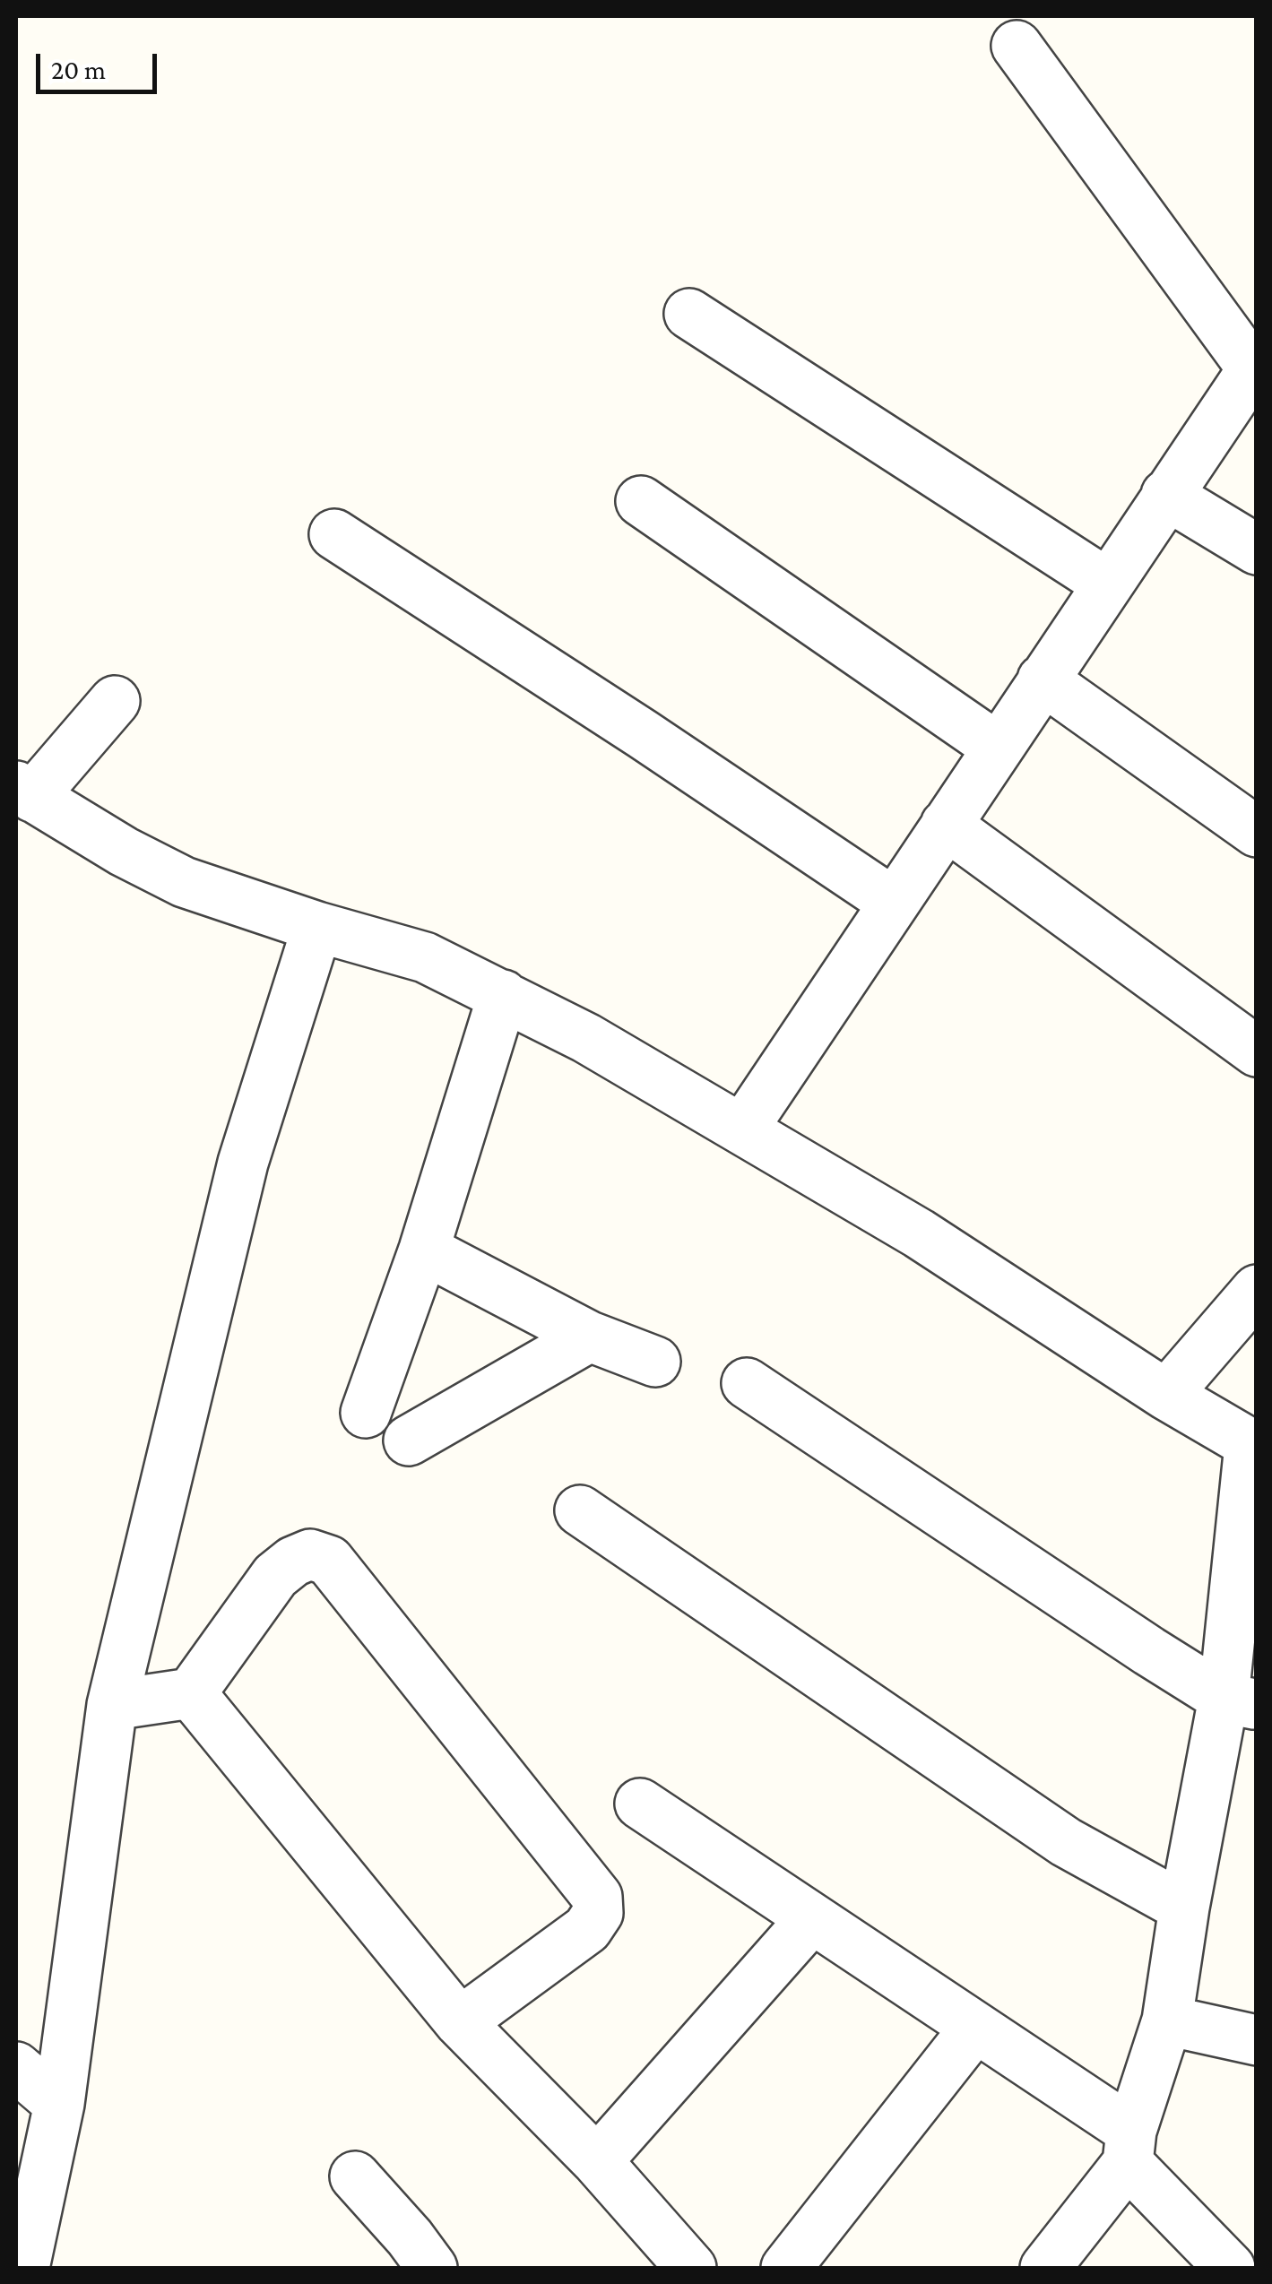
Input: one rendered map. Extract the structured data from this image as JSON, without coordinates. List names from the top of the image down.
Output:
{
  "scale_bar": "20 m"
}
